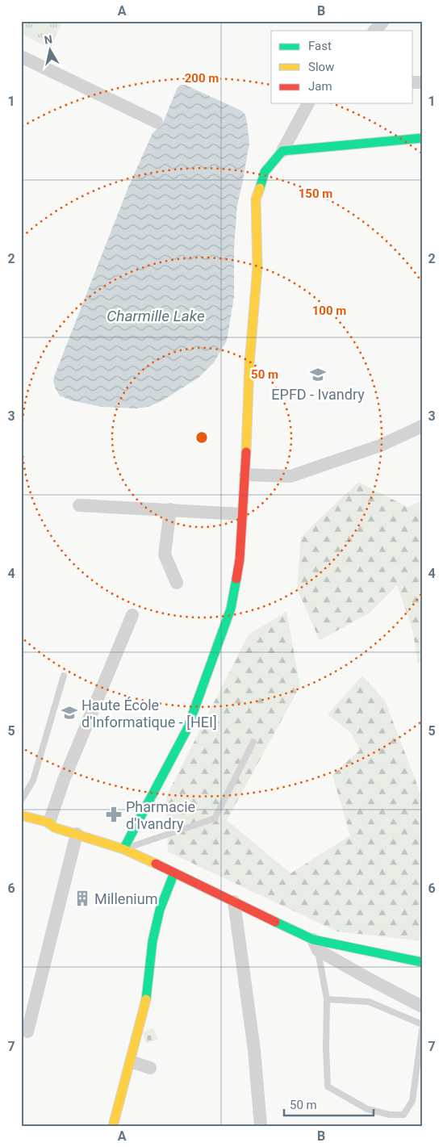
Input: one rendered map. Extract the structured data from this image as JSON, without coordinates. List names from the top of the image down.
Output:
{
  "water": ["Charmille Lake"],
  "places": {
    "school or university": ["EPFD - Ivandry", "Haute École d'Informatique - [HEI]"],
    "pharmacy": ["Pharmacie d'Ivandry"],
    "building": ["Millenium"]
  },
  "legend": ["Fast", "Slow", "Jam"],
  "scale_bar": "50 m",
  "north": "top",
  "grid": {
    "columns": ["A", "B"],
    "rows": [
      "1",
      "2",
      "3",
      "4",
      "5",
      "6",
      "7"
    ]
  },
  "rings": [
    "200 m",
    "150 m",
    "100 m",
    "50 m"
  ]
}
